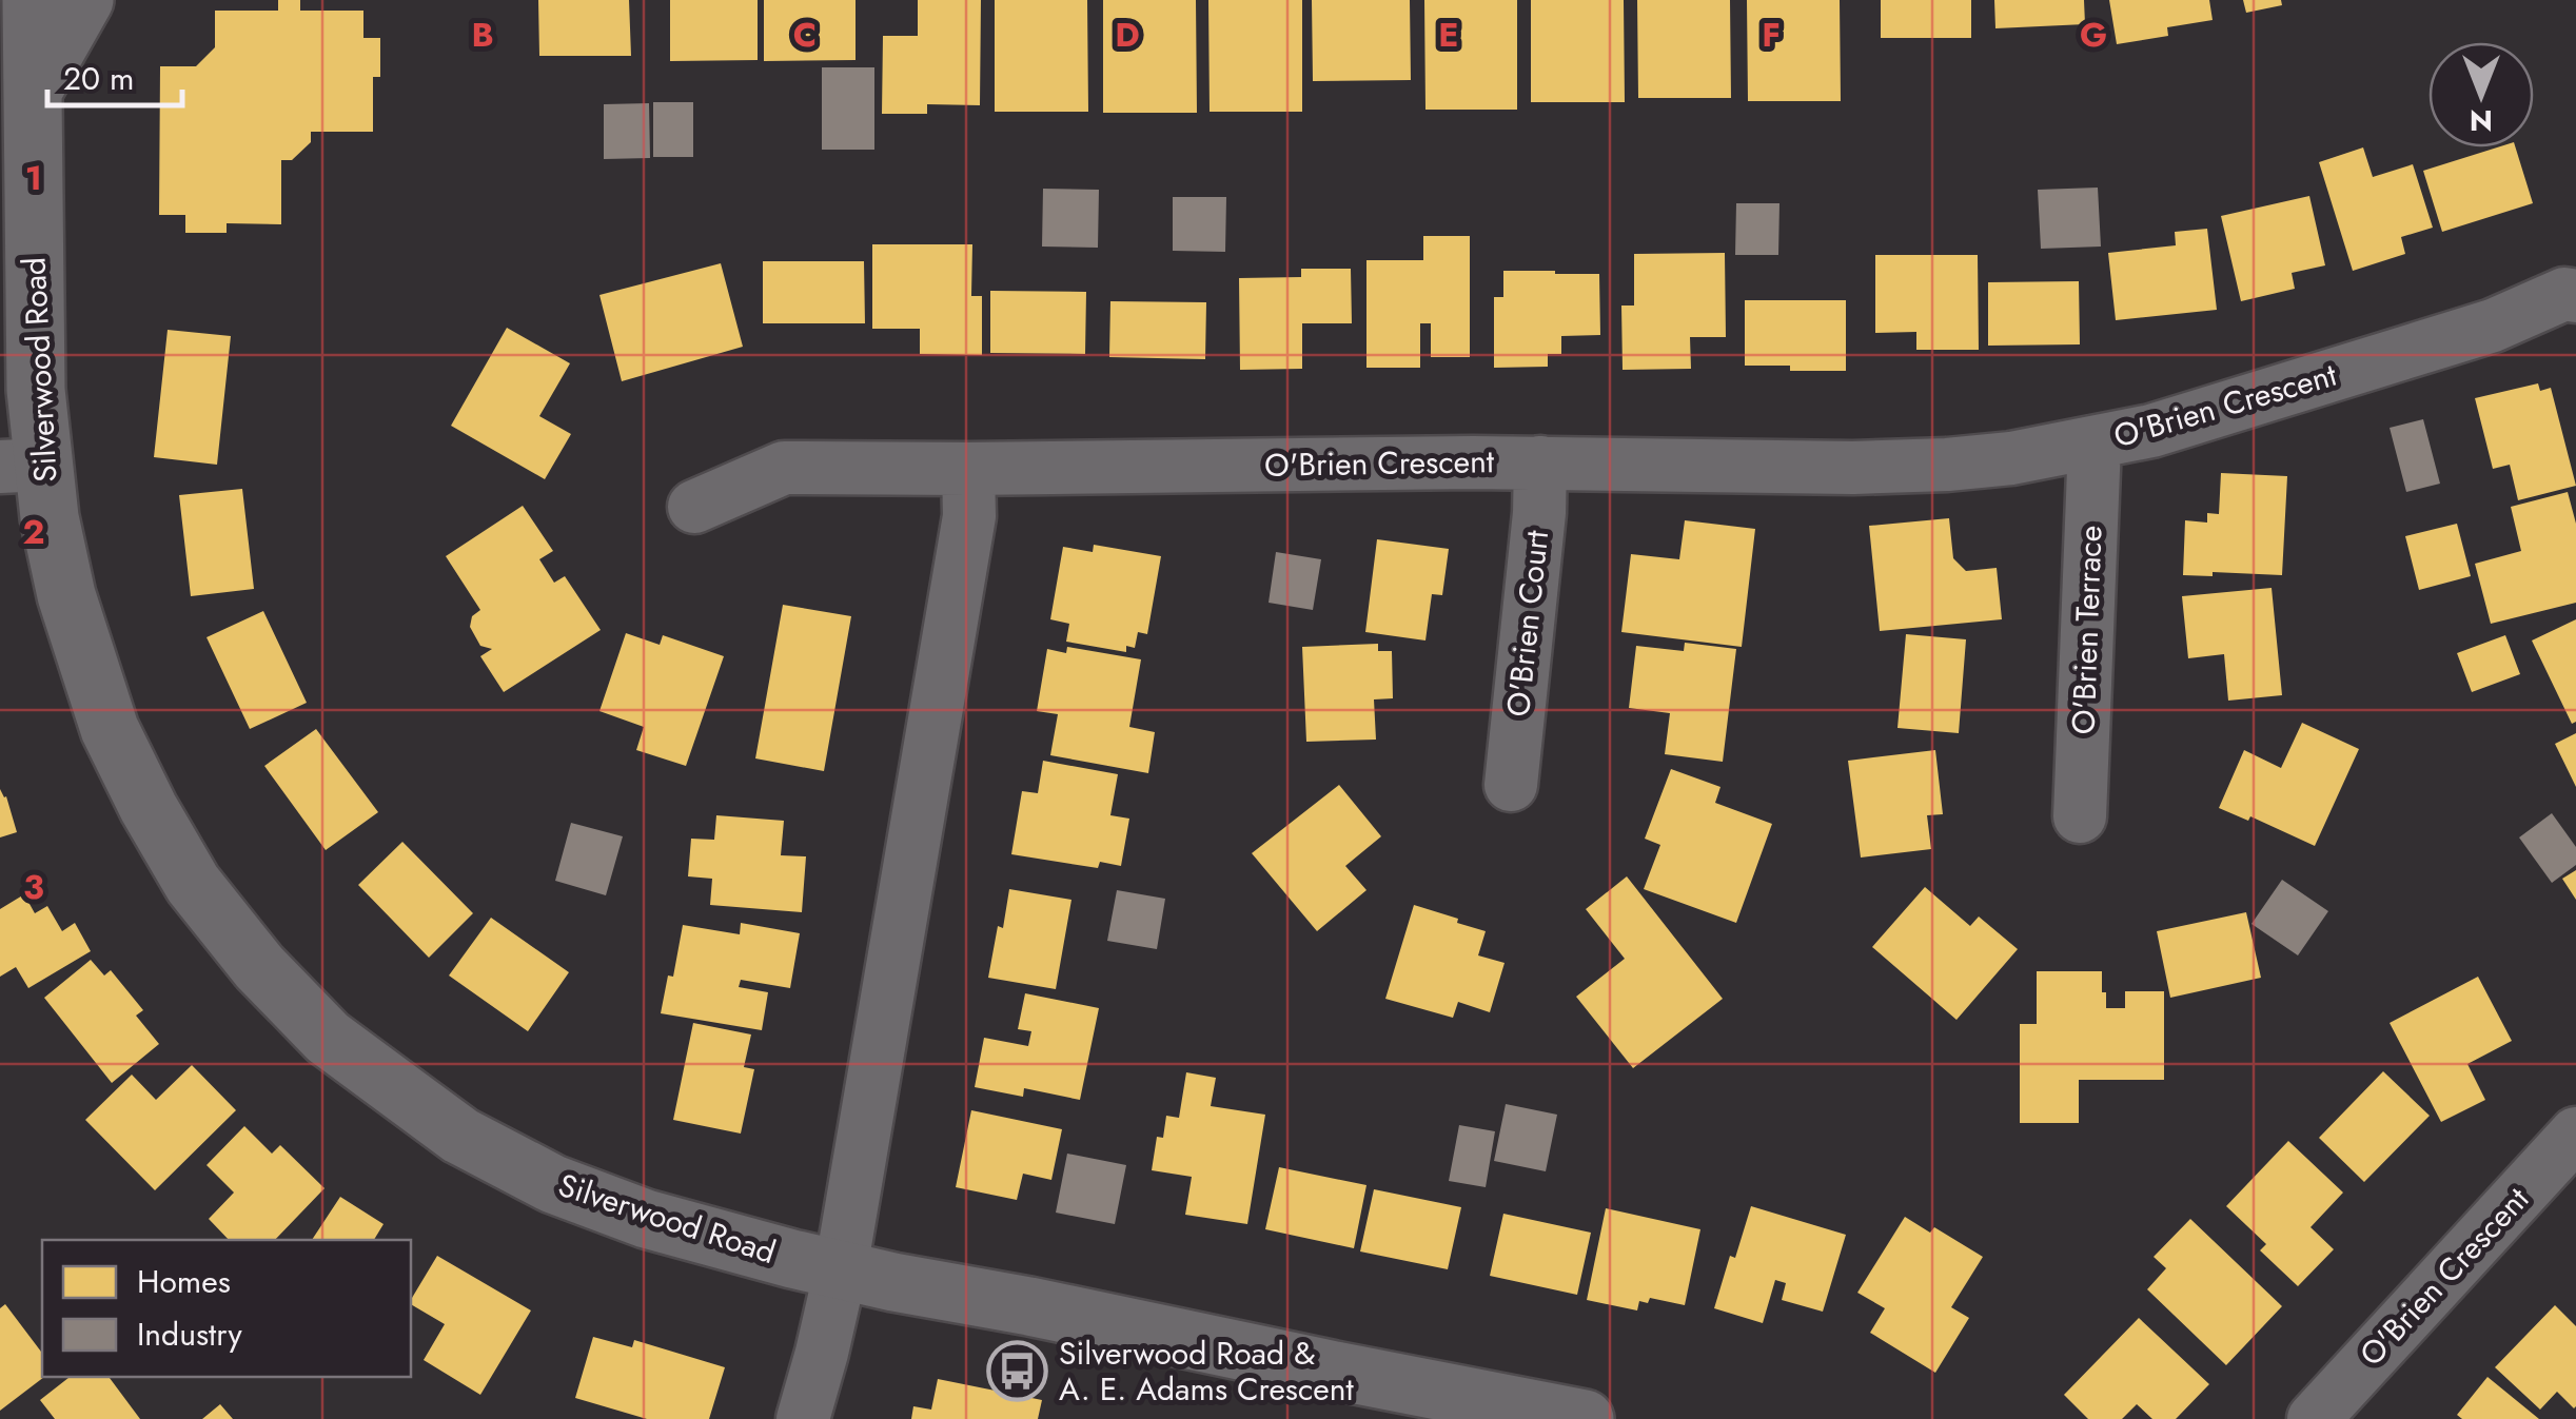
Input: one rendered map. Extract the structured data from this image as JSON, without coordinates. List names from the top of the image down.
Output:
{
  "streets": {
    "street": [
      "Silverwood Road",
      "O'Brien Crescent",
      "O'Brien Court",
      "O'Brien Terrace"
    ]
  },
  "crossings": [
    ["O'Brien Crescent", "O'Brien Court"],
    ["O'Brien Crescent", "O'Brien Terrace"]
  ],
  "places": {
    "bus stop": ["Silverwood Road & A. E. Adams Crescent"]
  },
  "legend": ["Homes", "Industry"],
  "scale_bar": "20 m",
  "north": "bottom",
  "grid": {
    "columns": [
      "B",
      "C",
      "D",
      "E",
      "F",
      "G"
    ],
    "rows": ["1", "2", "3"]
  }
}
